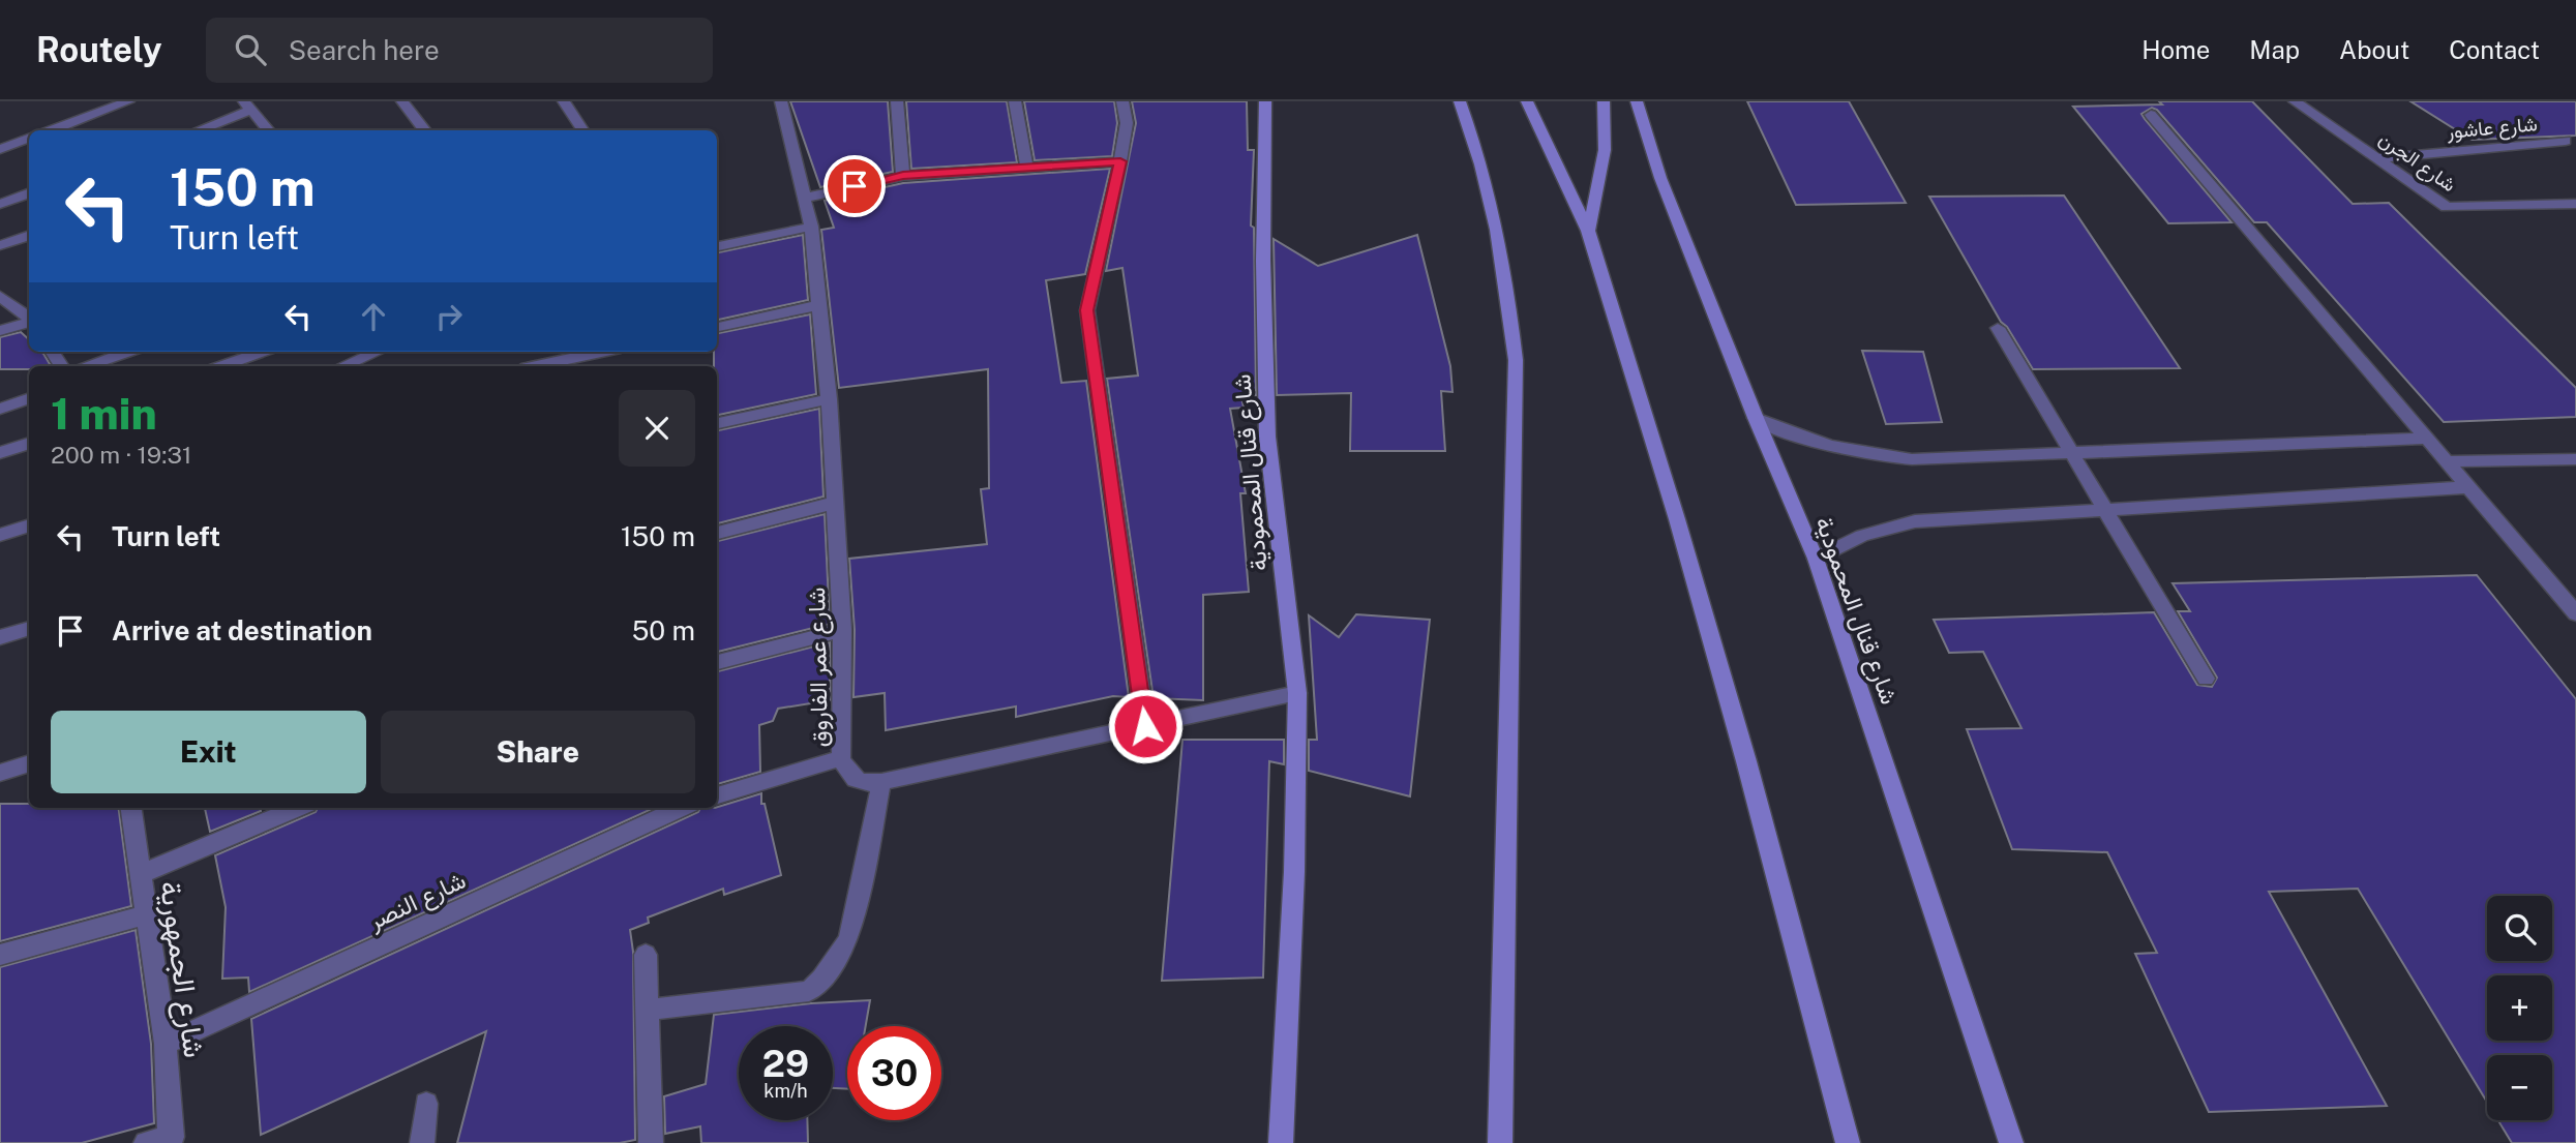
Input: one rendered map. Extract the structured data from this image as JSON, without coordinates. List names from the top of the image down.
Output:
{
  "streets": {
    "main road": ["شارع قنال المحمودية"],
    "street": [
      "شارع عاشور",
      "شارع الجرن",
      "شارع عمر الفاروق",
      "شارع النصر",
      "شارع الجمهورية"
    ]
  },
  "crossings": [
    ["شارع عاشور", "شارع الجرن"],
    ["شارع قنال المحمودية", "شارع عمر الفاروق"],
    ["شارع النصر", "شارع الجمهورية"]
  ],
  "page": {
    "header": "Routely",
    "search": "Search here",
    "nav": [
      "Home",
      "Map",
      "About",
      "Contact"
    ],
    "turn": ["150 m", "Turn left"],
    "heading": ["1 min", "200 m · 19:31"],
    "list": [
      {
        "name": "Turn left",
        "value": "150 m"
      },
      {
        "name": "Arrive at destination",
        "value": "50 m"
      }
    ],
    "buttons": ["Exit", "Share"],
    "map_buttons": ["+", "−"],
    "speed": "29 km/h",
    "limit": "30"
  }
}
